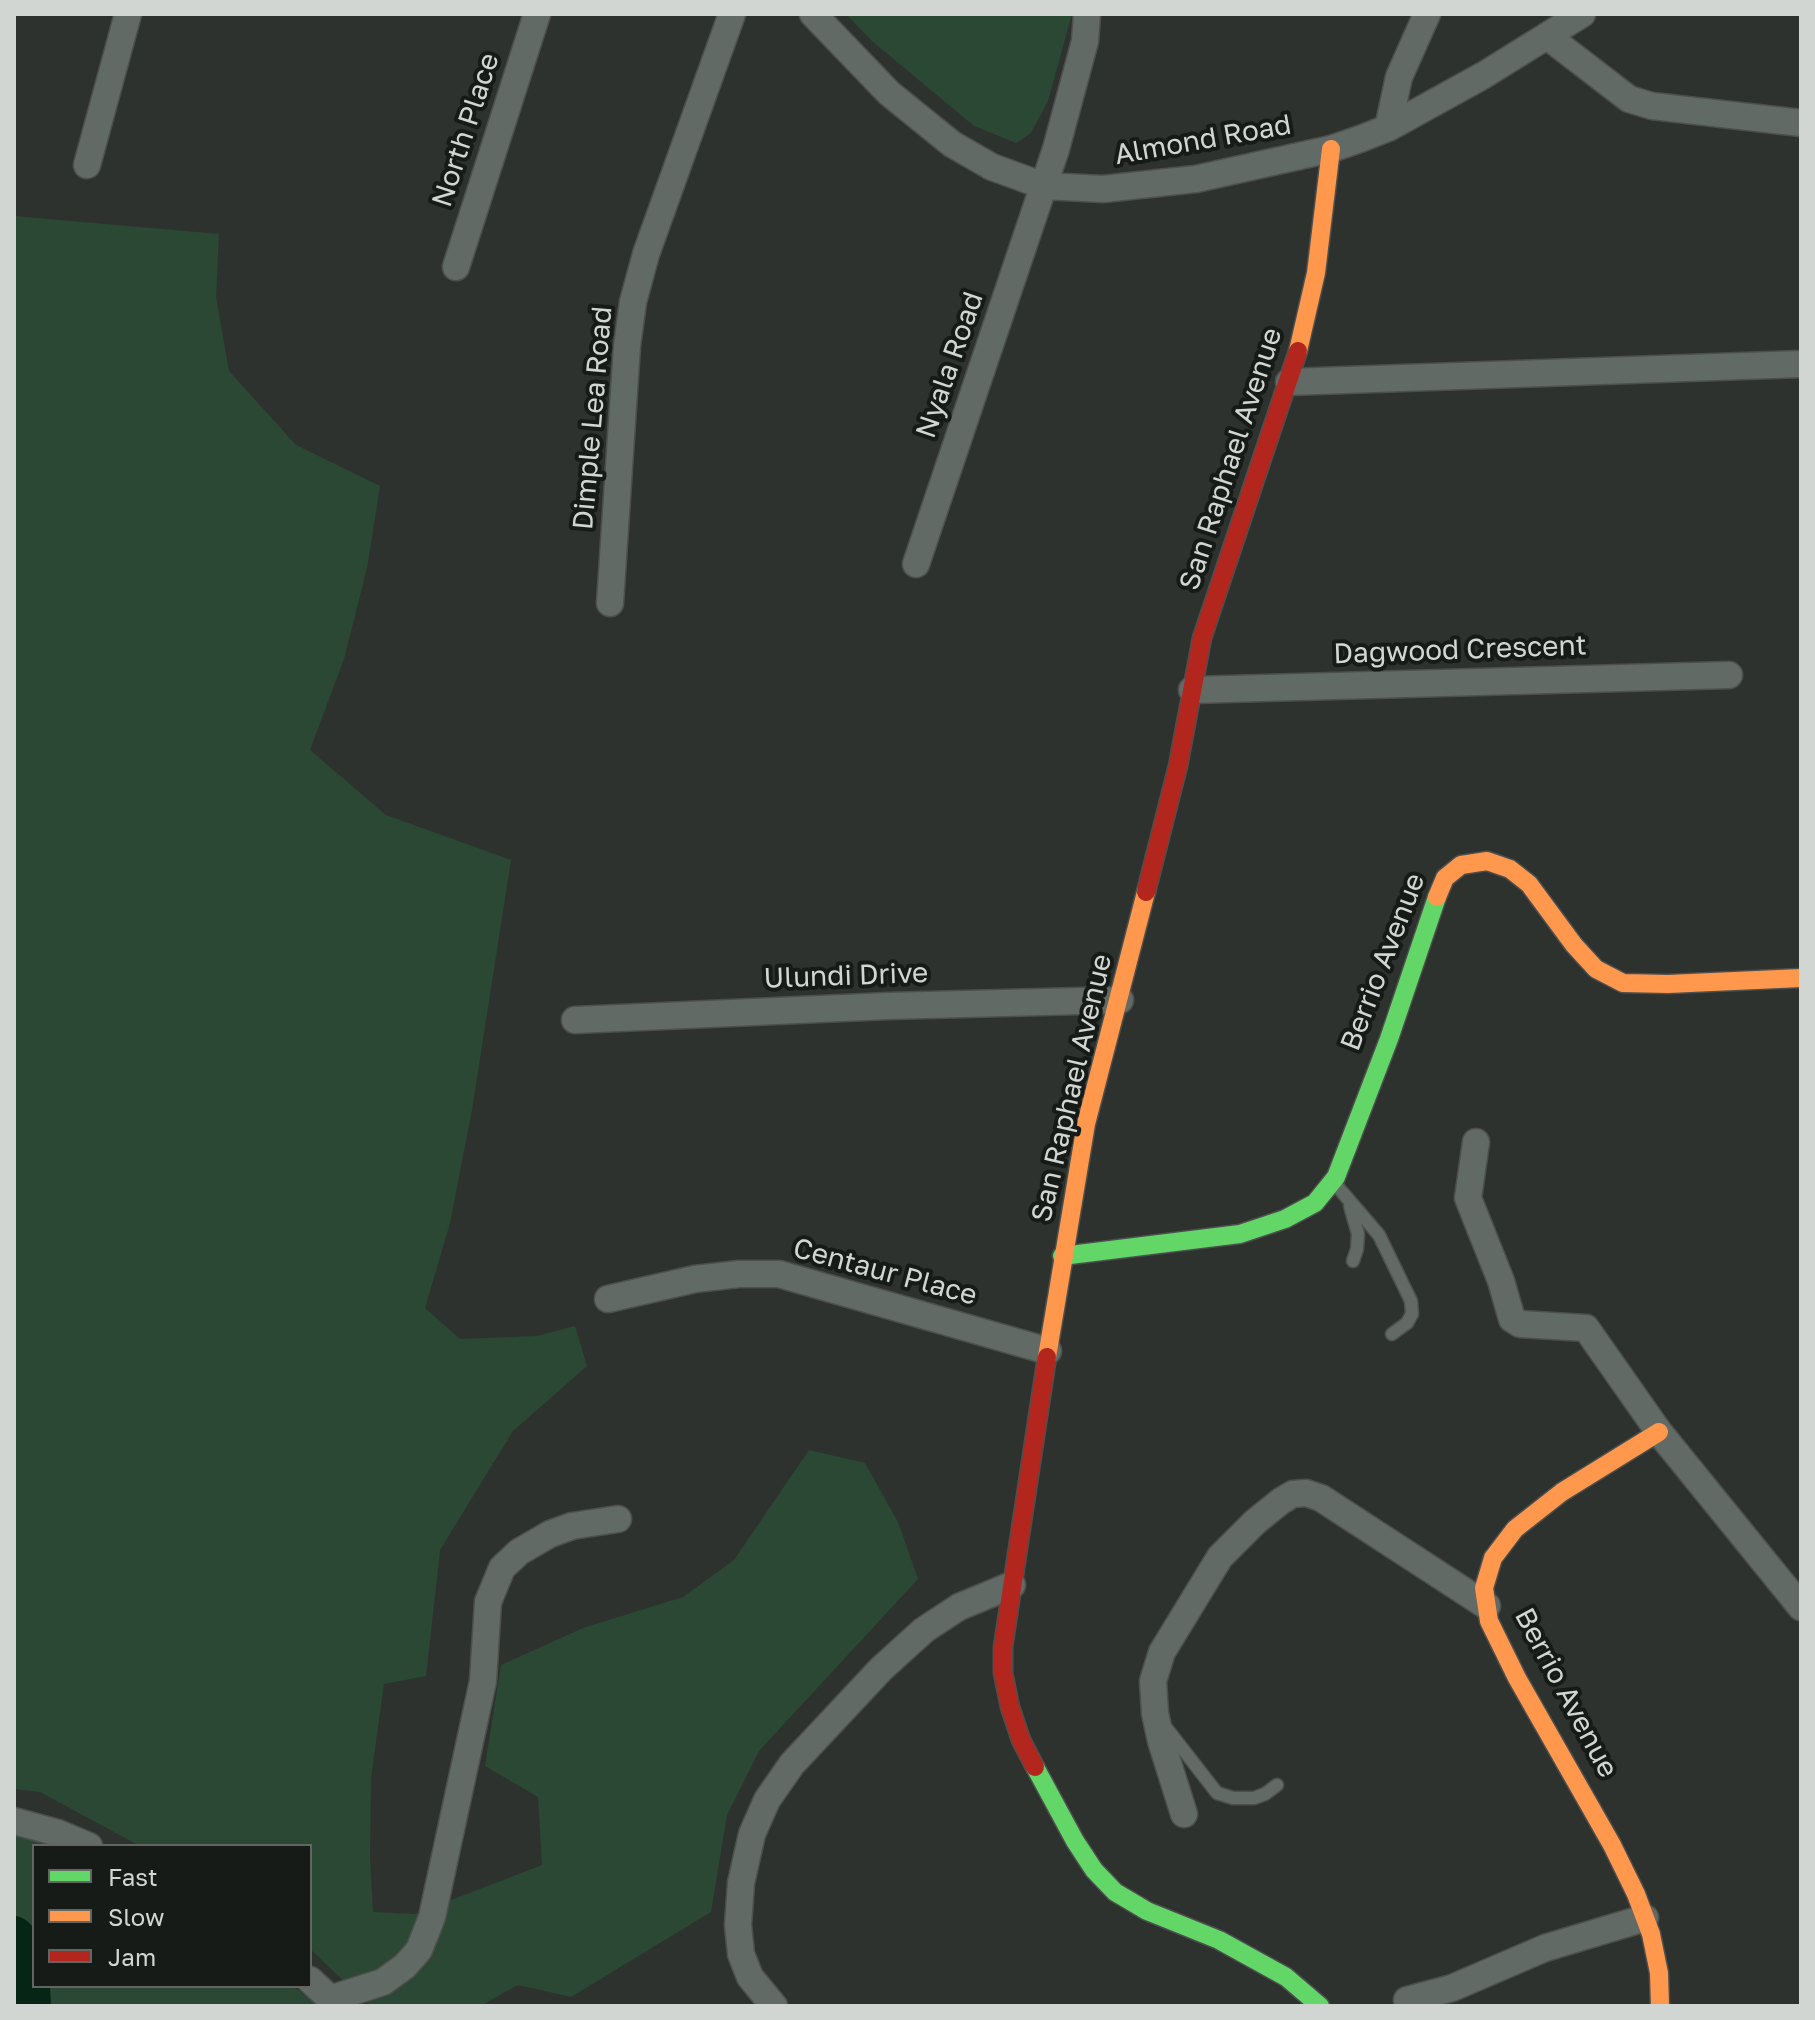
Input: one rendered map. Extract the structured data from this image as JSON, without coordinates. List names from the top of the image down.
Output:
{
  "streets": {
    "street": [
      "North Place",
      "Almond Road",
      "Nyala Road",
      "Dimple Lea Road",
      "San Raphael Avenue",
      "Dagwood Crescent",
      "Berrio Avenue",
      "Ulundi Drive",
      "Centaur Place"
    ]
  },
  "crossings": [
    ["Almond Road", "Nyala Road"],
    ["Almond Road", "San Raphael Avenue"],
    ["San Raphael Avenue", "Dagwood Crescent"],
    ["San Raphael Avenue", "Berrio Avenue"],
    ["San Raphael Avenue", "Ulundi Drive"],
    ["San Raphael Avenue", "Centaur Place"]
  ],
  "legend": ["Fast", "Slow", "Jam"]
}
